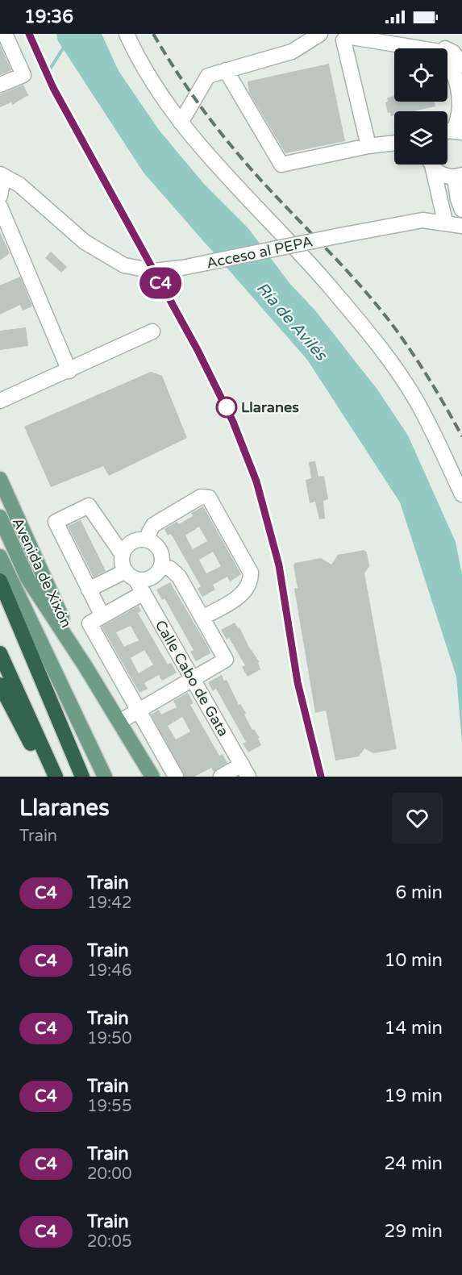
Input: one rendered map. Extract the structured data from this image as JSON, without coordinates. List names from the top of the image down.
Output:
{
  "streets": {
    "main road": ["Avenida de Xixón"],
    "street": ["Acceso al PEPA", "Calle Cabo de Gata"]
  },
  "water": ["Ría de Avilés"],
  "places": ["Llaranes"],
  "page": {
    "status": "19:36",
    "on_map": "C4",
    "heading": ["Llaranes", "Train"],
    "list": [
      {
        "mark": "C4",
        "name": "Train",
        "note": "19:42",
        "value": "6 min"
      },
      {
        "mark": "C4",
        "name": "Train",
        "note": "19:46",
        "value": "10 min"
      },
      {
        "mark": "C4",
        "name": "Train",
        "note": "19:50",
        "value": "14 min"
      },
      {
        "mark": "C4",
        "name": "Train",
        "note": "19:55",
        "value": "19 min"
      },
      {
        "mark": "C4",
        "name": "Train",
        "note": "20:00",
        "value": "24 min"
      },
      {
        "mark": "C4",
        "name": "Train",
        "note": "20:05",
        "value": "29 min"
      }
    ]
  }
}
